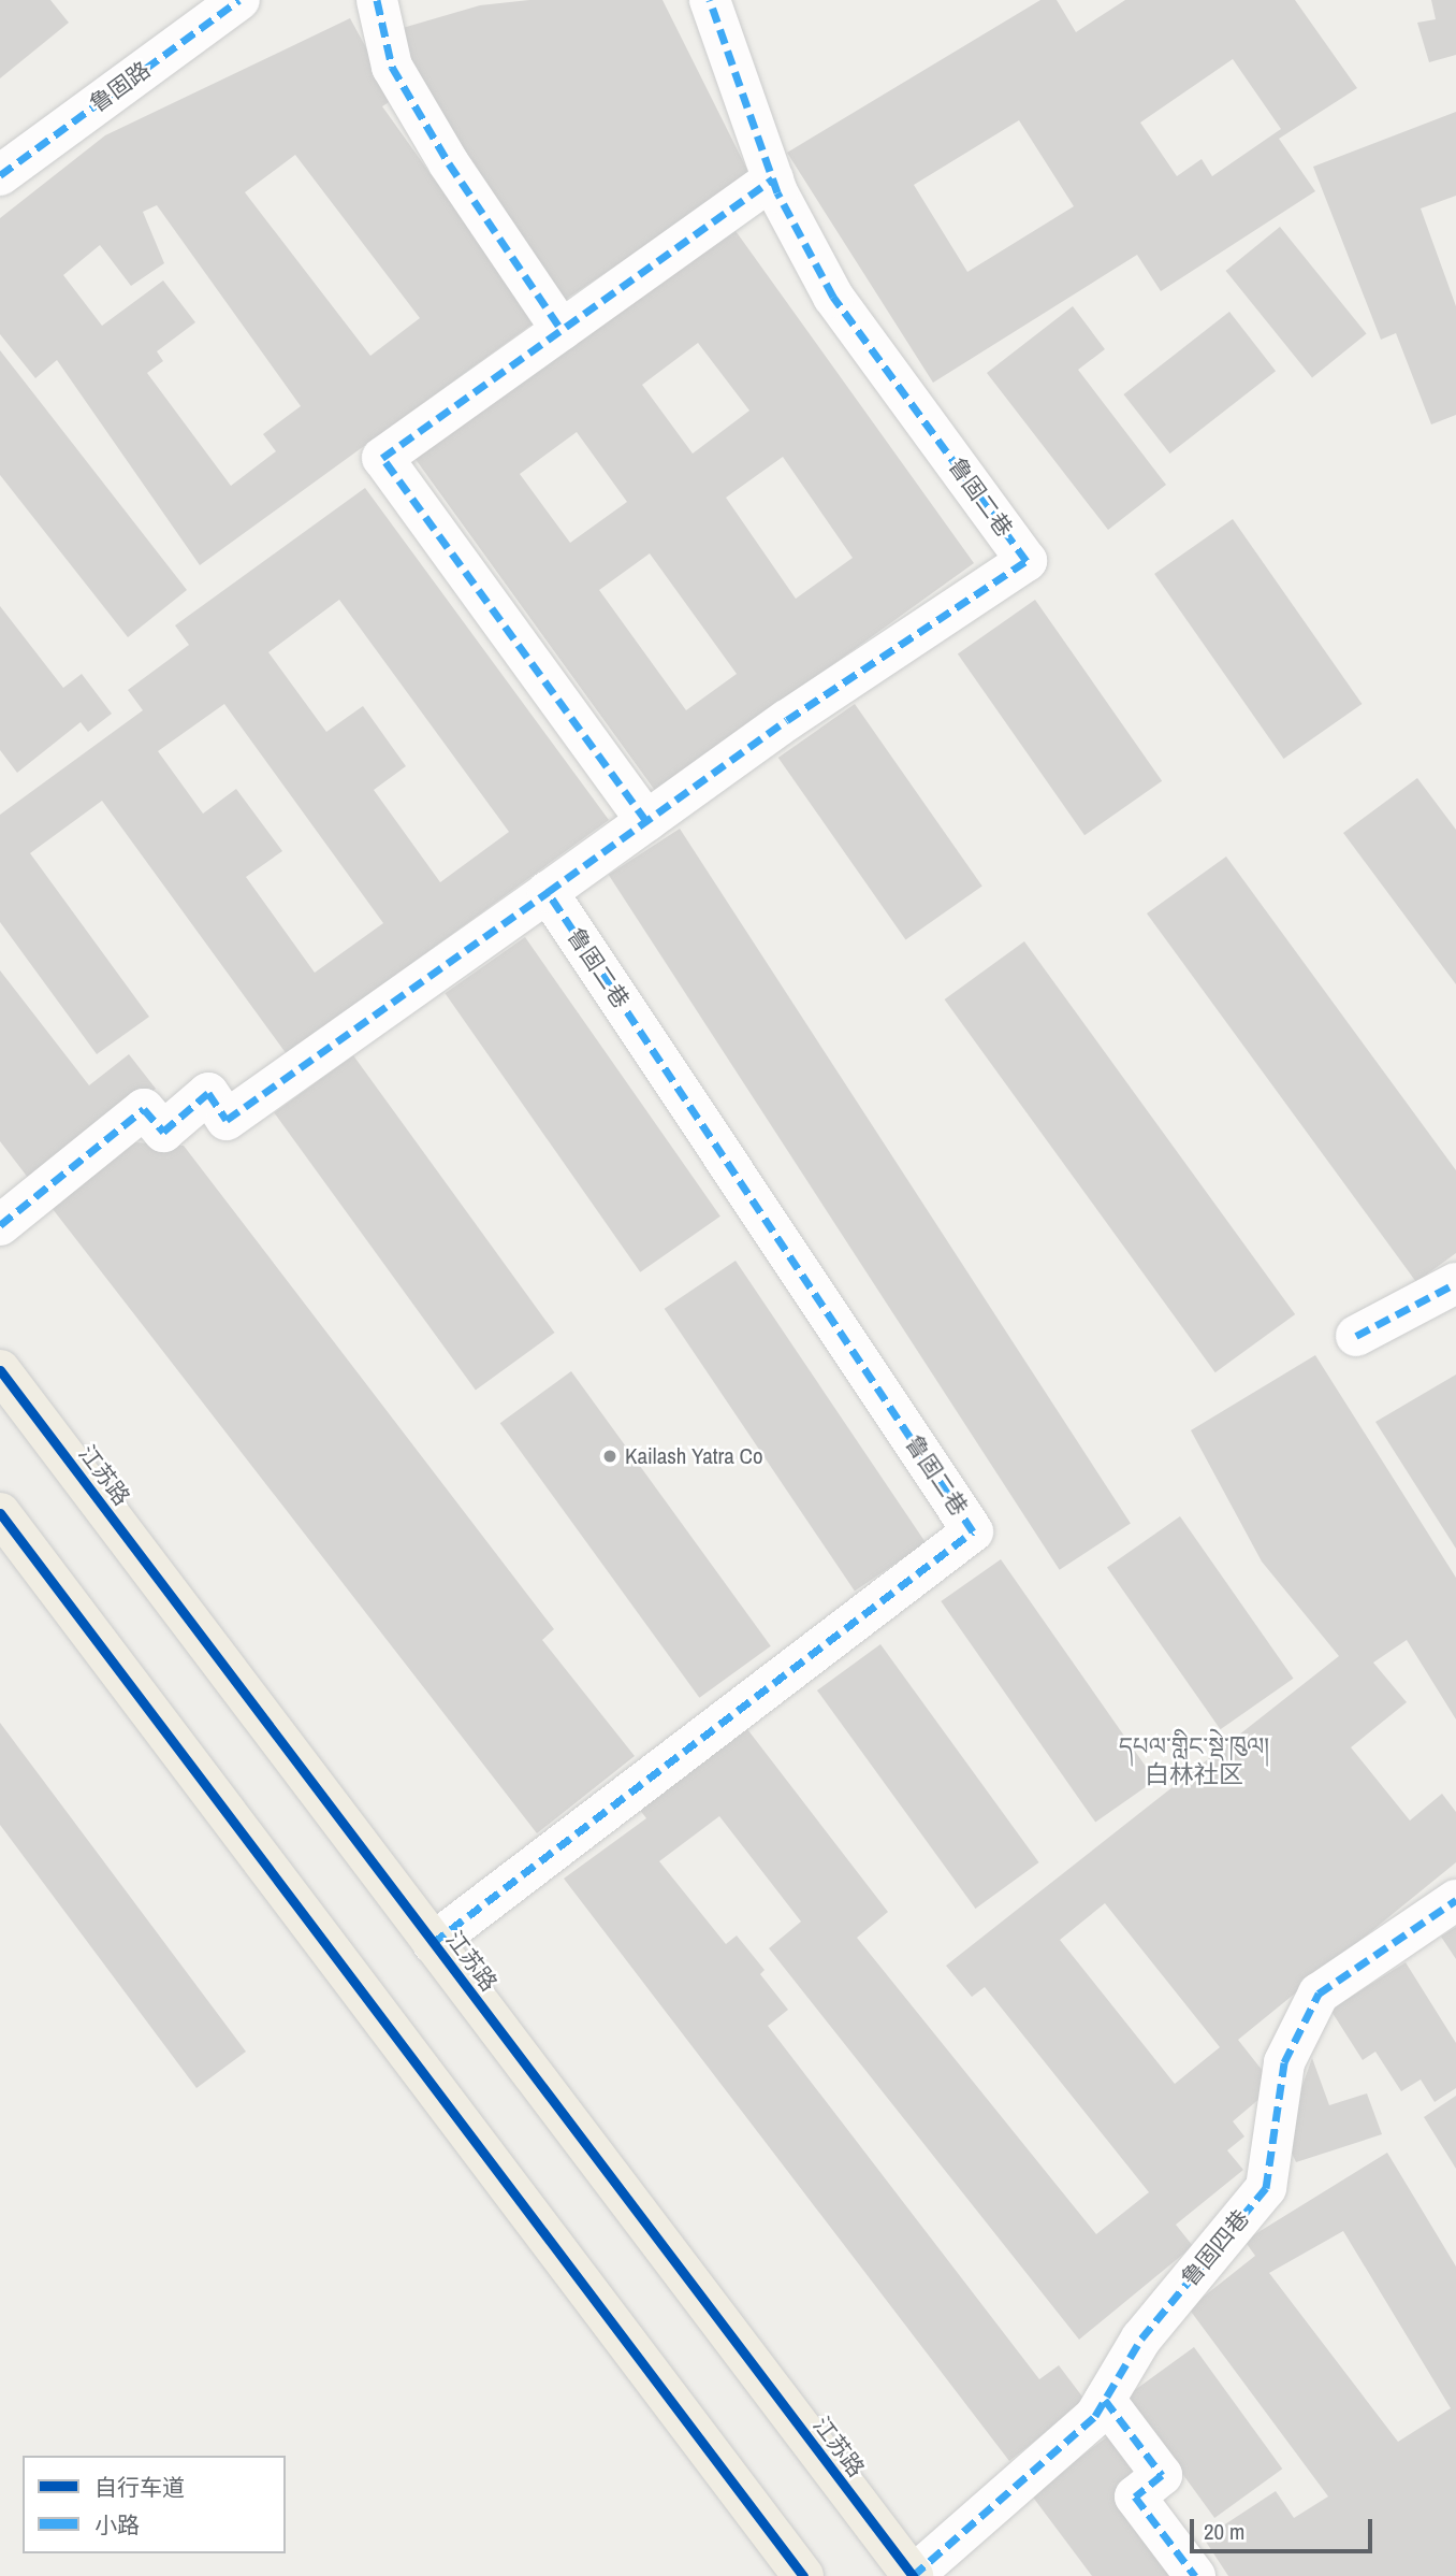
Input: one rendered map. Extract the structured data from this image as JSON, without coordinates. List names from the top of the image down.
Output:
{
  "streets": {
    "highway": ["江苏路"],
    "street": ["鲁固路", "鲁固二巷", "鲁固四巷"]
  },
  "crossings": [
    ["鲁固二巷", "江苏路"],
    ["江苏路", "鲁固四巷"]
  ],
  "districts": ["དཔལ་གླིང་སྡེ་ཁུལ། 白林社区"],
  "places": ["Kailash Yatra Co"],
  "legend": ["自行车道", "小路"],
  "scale_bar": "20 m"
}
